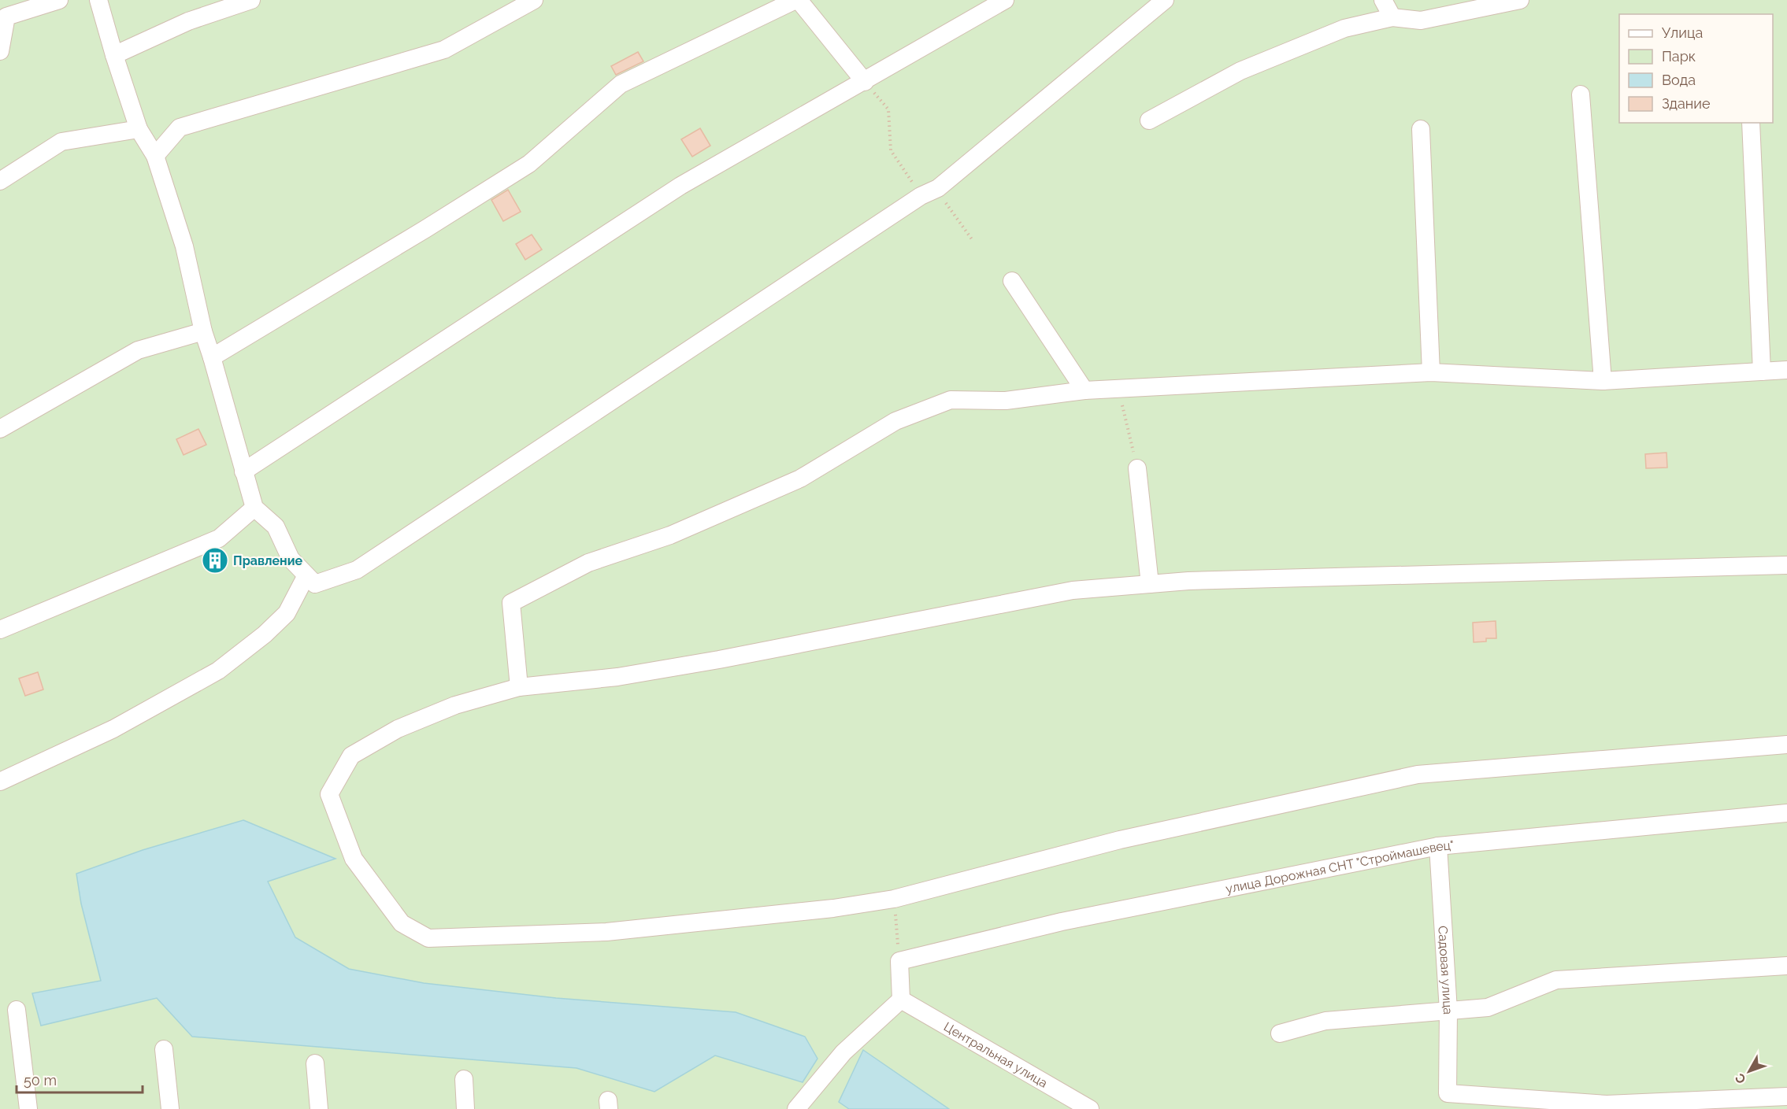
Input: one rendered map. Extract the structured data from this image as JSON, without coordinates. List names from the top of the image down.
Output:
{
  "streets": {
    "street": ["улица Дорожная СНТ \"Строймашевец\"", "Садовая улица", "Центральная улица"]
  },
  "crossings": [
    ["улица Дорожная СНТ \"Строймашевец\"", "Садовая улица"]
  ],
  "places": {
    "building": ["Правление"]
  },
  "legend": [
    "Улица",
    "Парк",
    "Вода",
    "Здание"
  ],
  "scale_bar": "50 m",
  "north": "bottom left"
}
